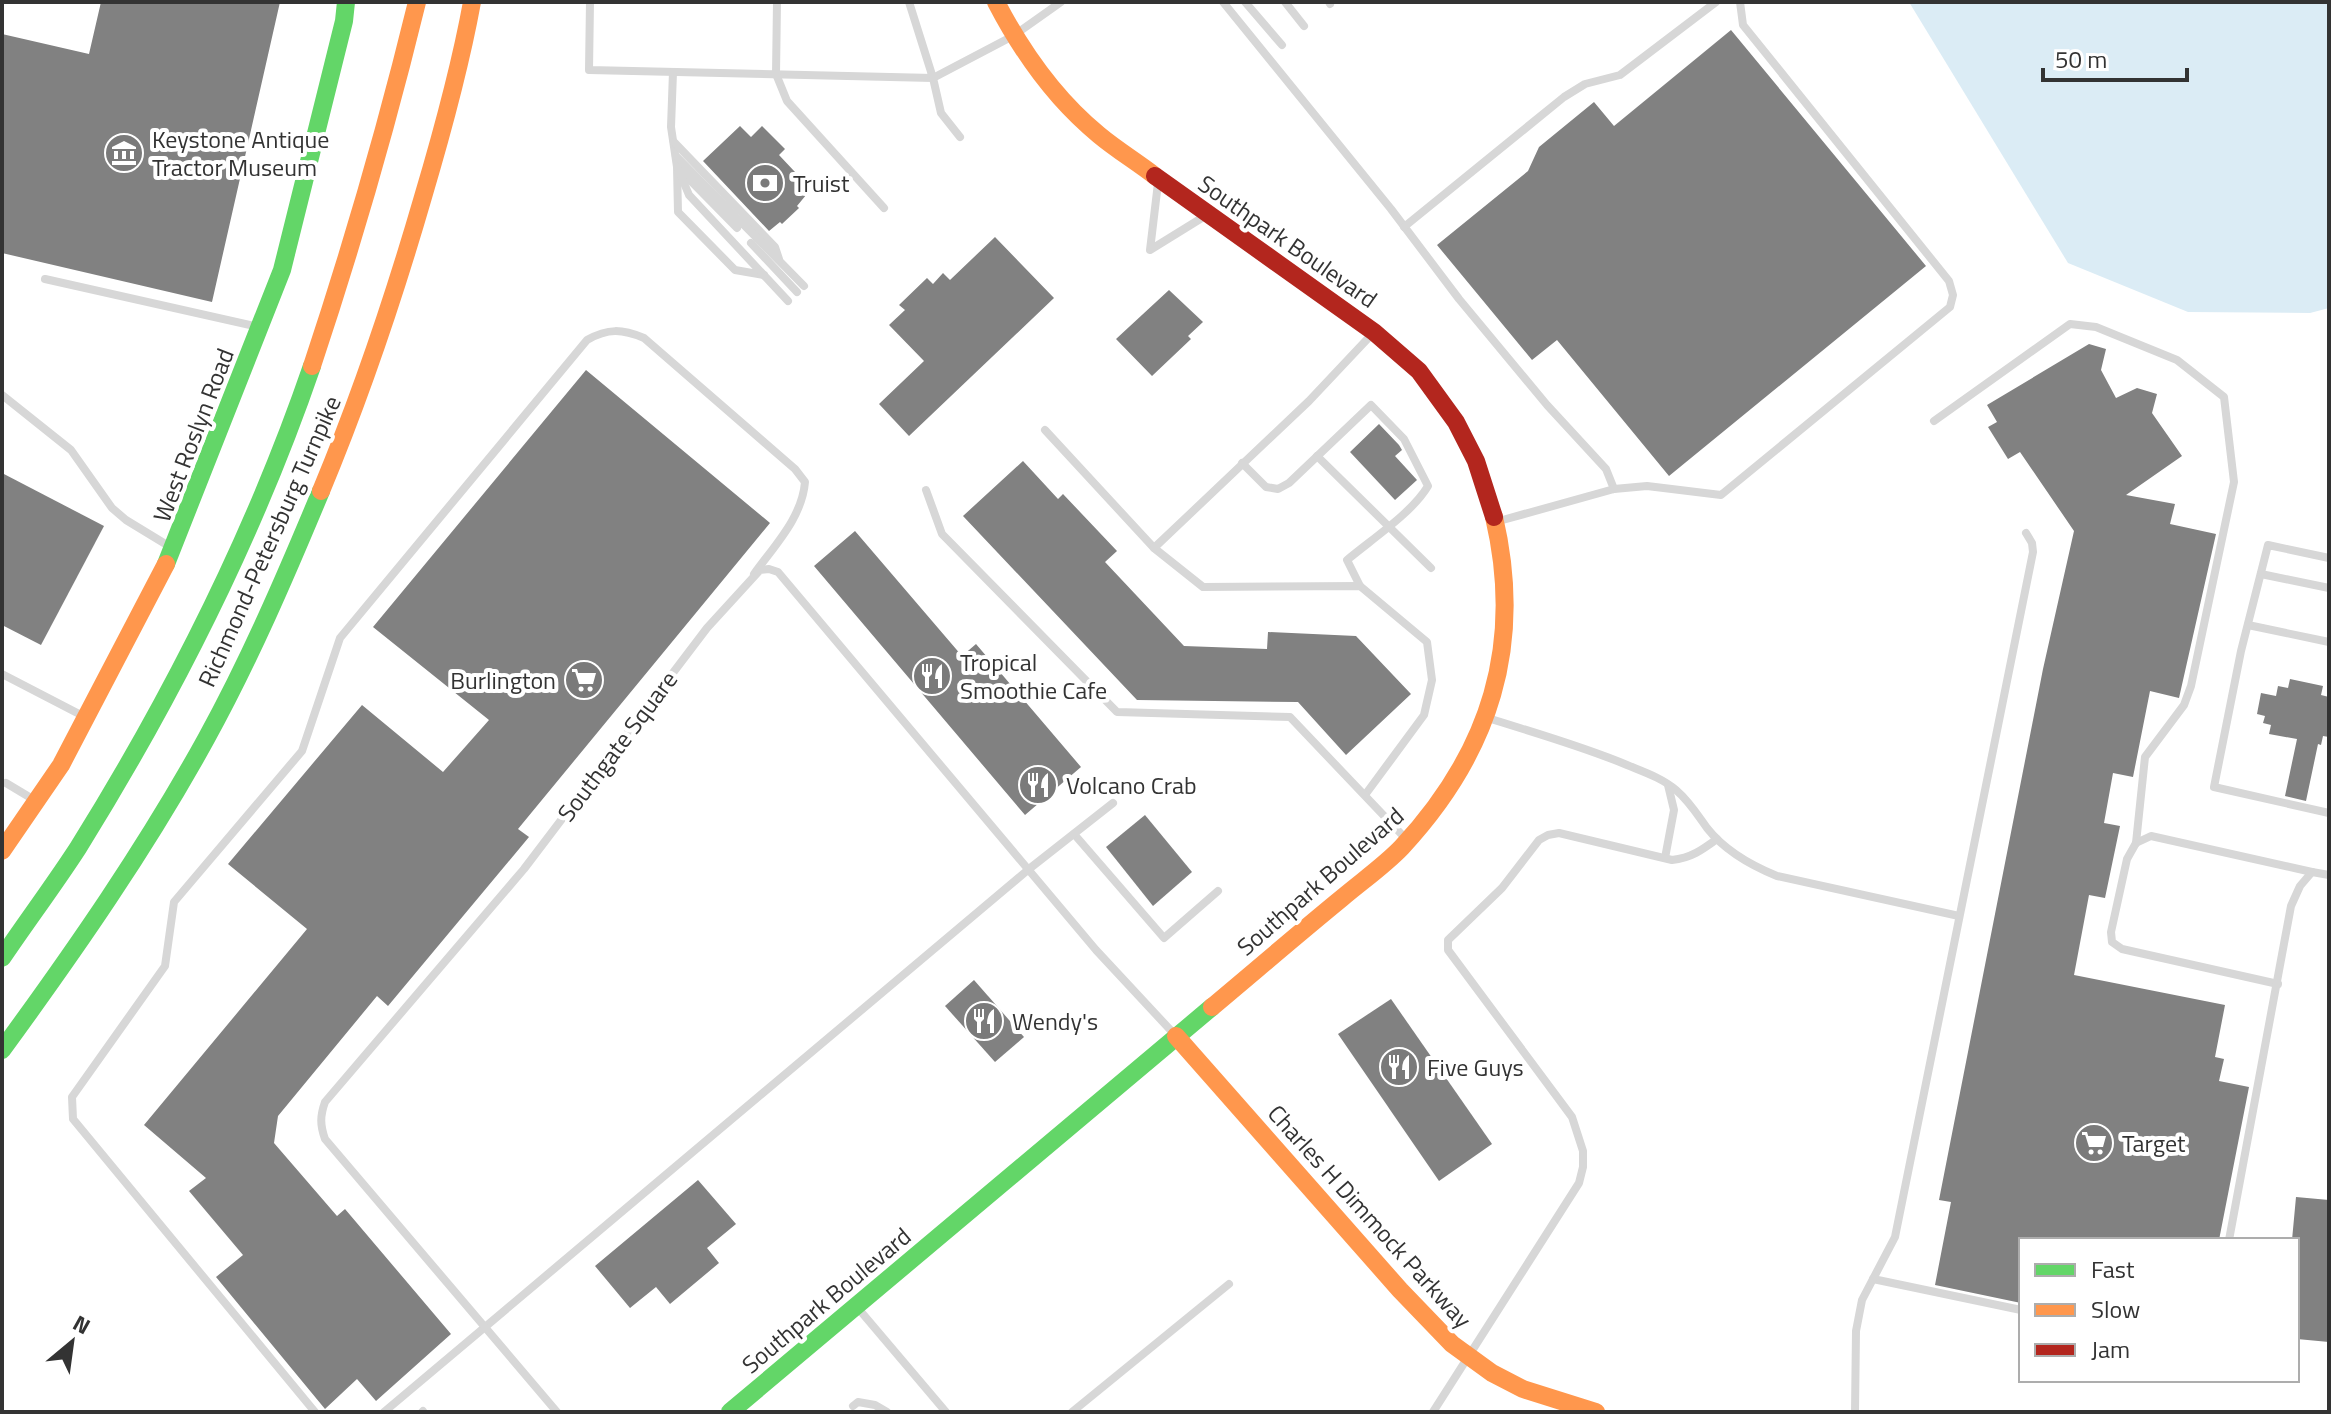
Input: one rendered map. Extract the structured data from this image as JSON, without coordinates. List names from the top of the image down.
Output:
{
  "streets": {
    "main road": [
      "Southpark Boulevard",
      "West Roslyn Road",
      "Richmond-Petersburg Turnpike",
      "Charles H Dimmock Parkway"
    ],
    "lane": ["Southgate Square"]
  },
  "crossings": [
    ["Southpark Boulevard", "Charles H Dimmock Parkway"]
  ],
  "places": {
    "museum": ["Keystone Antique Tractor Museum"],
    "bank": ["Truist"],
    "restaurant": [
      "Tropical Smoothie Cafe",
      "Volcano Crab",
      "Wendy's",
      "Five Guys"
    ],
    "supermarket": ["Burlington", "Target"]
  },
  "legend": ["Fast", "Slow", "Jam"],
  "scale_bar": "50 m",
  "north": "top right"
}
